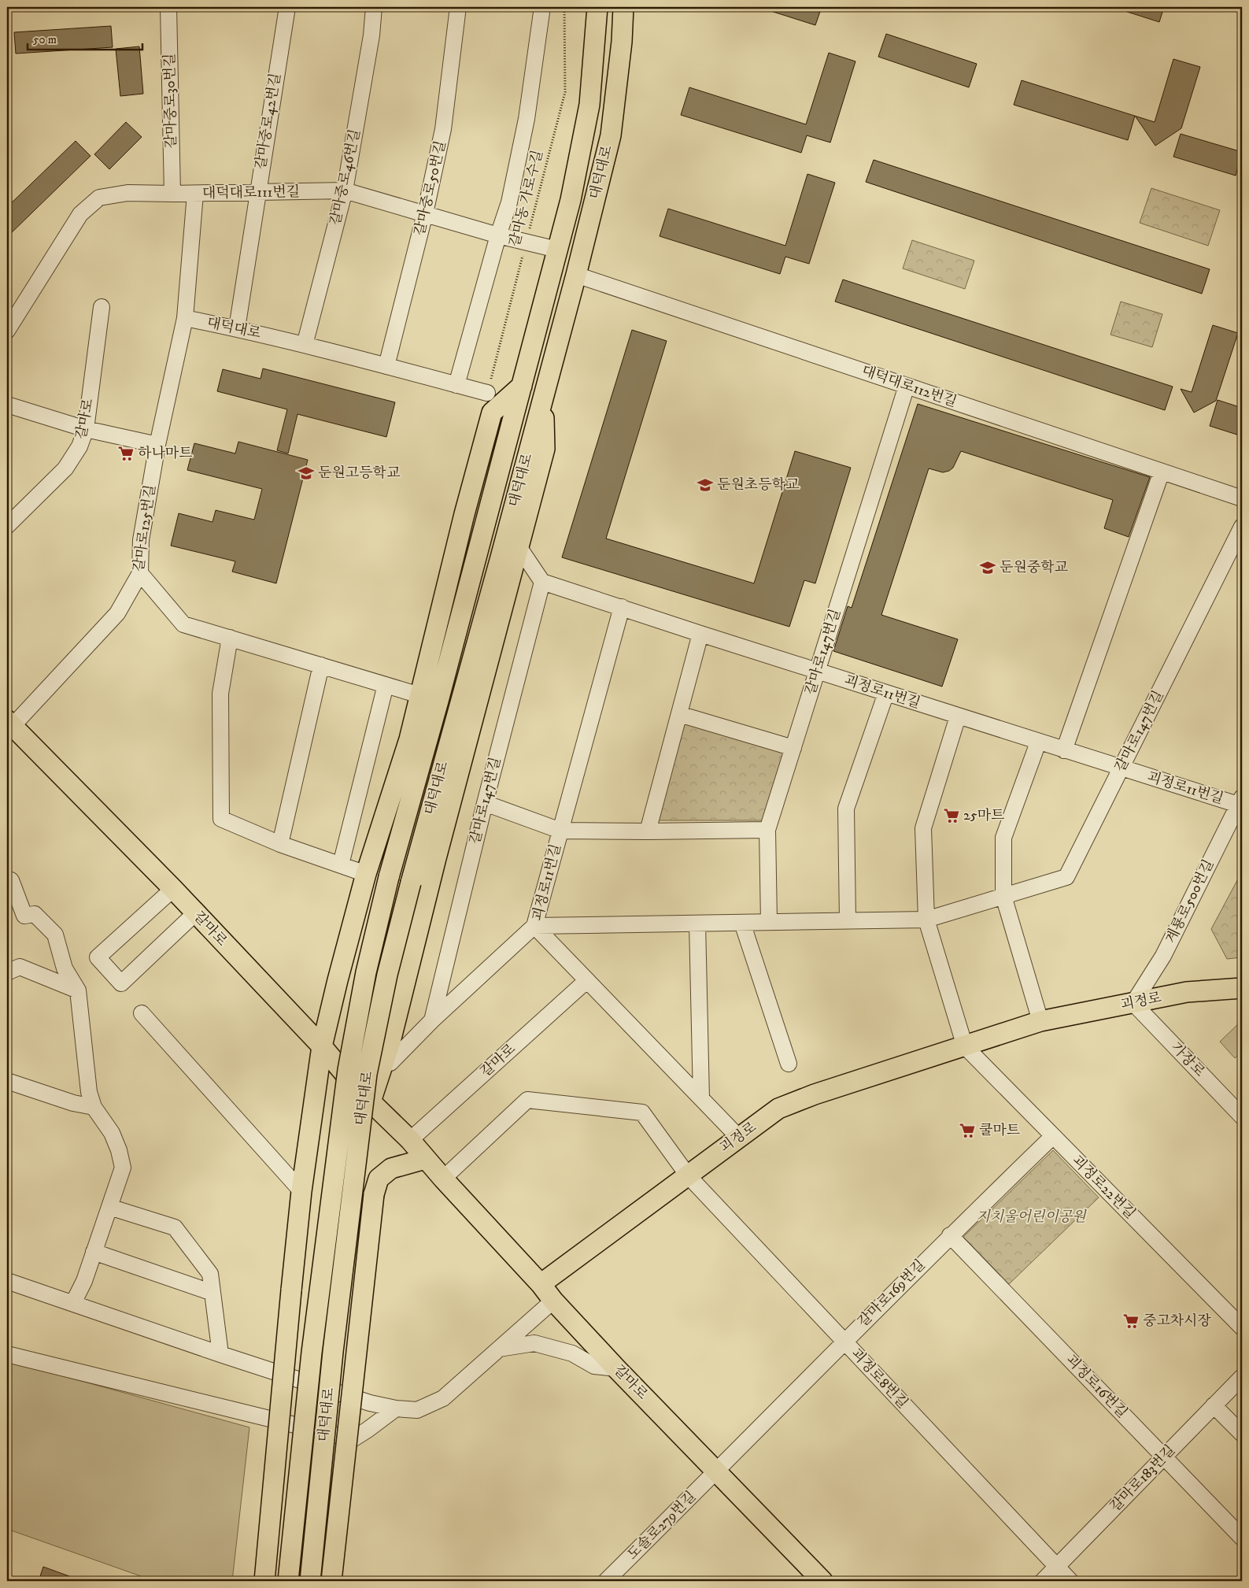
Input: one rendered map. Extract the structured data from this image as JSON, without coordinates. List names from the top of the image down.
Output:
{
  "streets": {
    "main road": ["대덕대로", "갈마로", "괴정로"],
    "street": [
      "갈마중로30번길",
      "갈마중로42번길",
      "갈마중로46번길",
      "갈마중로50번길",
      "대덕대로111번길",
      "대덕대로112번길",
      "갈마로125번길",
      "갈마로147번길",
      "괴정로11번길",
      "계룡로500번길",
      "가장로",
      "괴정로22번길",
      "갈마로169번길",
      "괴정로8번길",
      "괴정로16번길",
      "갈마로183번길",
      "도솔로279번길"
    ],
    "path": ["갈마동 가로수길"]
  },
  "crossings": [
    ["갈마중로30번길", "대덕대로111번길"],
    ["갈마중로42번길", "대덕대로"],
    ["갈마중로42번길", "대덕대로111번길"],
    ["대덕대로", "갈마중로46번길"],
    ["대덕대로", "갈마중로50번길"],
    ["대덕대로", "대덕대로111번길"],
    ["대덕대로", "갈마동 가로수길"],
    ["대덕대로", "대덕대로112번길"],
    ["대덕대로", "갈마로125번길"],
    ["갈마중로46번길", "대덕대로111번길"],
    ["갈마중로50번길", "대덕대로111번길"],
    ["대덕대로111번길", "갈마동 가로수길"],
    ["대덕대로111번길", "갈마로125번길"],
    ["대덕대로112번길", "갈마로147번길"],
    ["갈마로", "갈마로125번길"],
    ["갈마로", "괴정로11번길"],
    ["갈마로", "괴정로"],
    ["갈마로", "갈마로169번길"],
    ["갈마로", "도솔로279번길"],
    ["갈마로147번길", "괴정로11번길"],
    ["괴정로11번길", "계룡로500번길"],
    ["괴정로11번길", "괴정로"],
    ["계룡로500번길", "괴정로"],
    ["계룡로500번길", "가장로"],
    ["괴정로", "가장로"],
    ["괴정로", "괴정로22번길"],
    ["괴정로", "괴정로8번길"],
    ["괴정로22번길", "갈마로169번길"],
    ["갈마로169번길", "괴정로8번길"],
    ["갈마로169번길", "괴정로16번길"],
    ["갈마로169번길", "도솔로279번길"],
    ["괴정로8번길", "갈마로183번길"],
    ["괴정로16번길", "갈마로183번길"]
  ],
  "parks": ["지치울어린이공원"],
  "places": {
    "supermarket": [
      "하나마트",
      "25마트",
      "쿨마트",
      "중고차시장"
    ],
    "school or university": ["둔원고등학교", "둔원초등학교", "둔원중학교"]
  },
  "scale_bar": "50 m"
}
